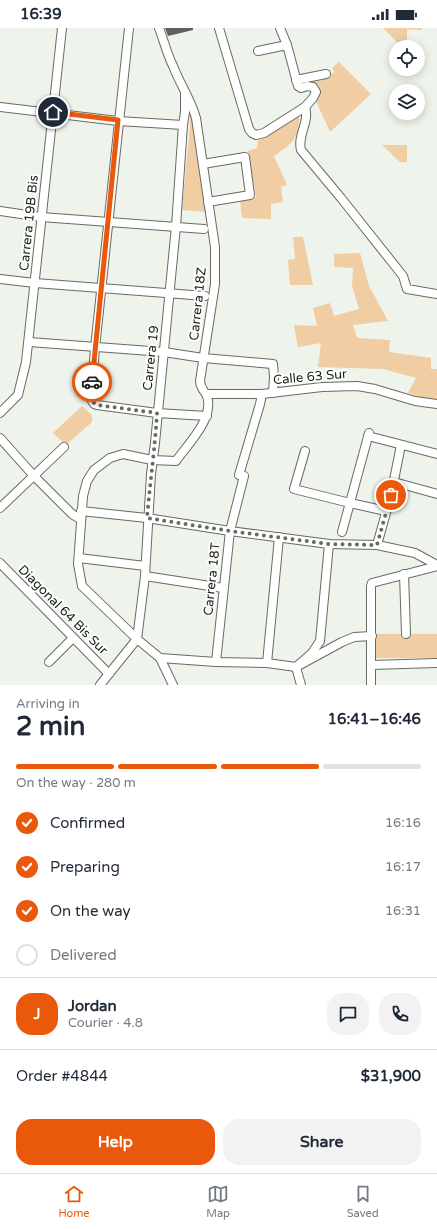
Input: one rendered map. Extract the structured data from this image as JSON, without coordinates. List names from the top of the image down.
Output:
{
  "streets": {
    "street": [
      "Carrera 19B Bis",
      "Carrera 18Z",
      "Carrera 19",
      "Calle 63 Sur",
      "Carrera 18T",
      "Diagonal 64 Bis Sur"
    ]
  },
  "crossings": [
    ["Carrera 18Z", "Carrera 19"],
    ["Carrera 18Z", "Calle 63 Sur"],
    ["Calle 63 Sur", "Carrera 18T"]
  ],
  "page": {
    "status": "16:39",
    "heading": ["2 min", "Arriving in", "16:41–16:46"],
    "panel": [
      "Jordan",
      "Courier · 4.8",
      "Order #4844",
      "$31,900"
    ],
    "bar": "On the way · 280 m",
    "list": [
      ["Confirmed", "16:16"],
      ["Preparing", "16:17"],
      ["On the way", "16:31"],
      "Delivered"
    ],
    "round": "J",
    "buttons": ["Help", "Share"],
    "tabs": ["Home", "Map", "Saved"]
  }
}
